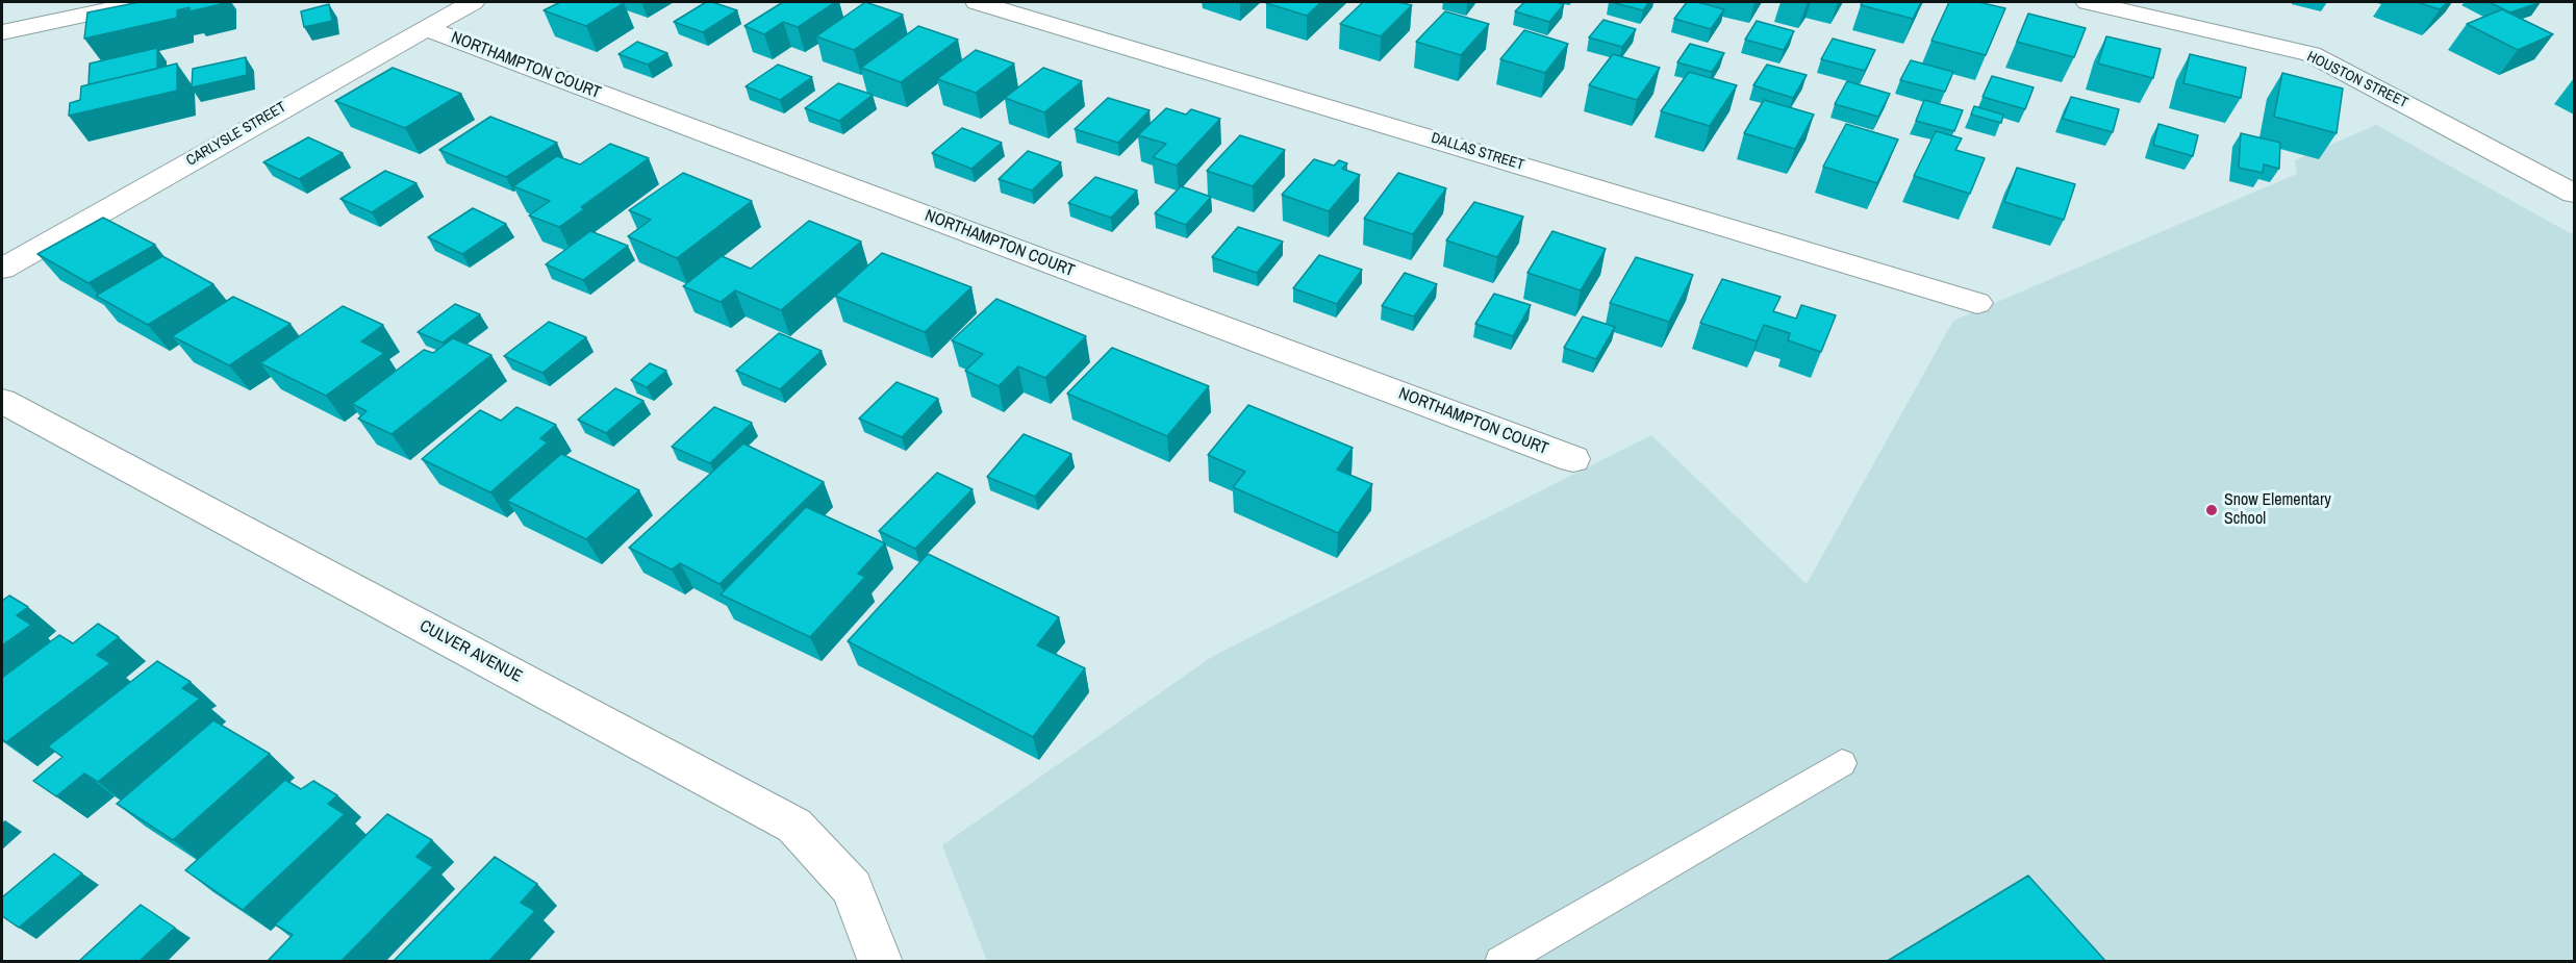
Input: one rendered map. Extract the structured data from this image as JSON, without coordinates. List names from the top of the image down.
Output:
{
  "streets": {
    "street": [
      "NORTHAMPTON COURT",
      "HOUSTON STREET",
      "CARLYSLE STREET",
      "DALLAS STREET",
      "CULVER AVENUE"
    ]
  },
  "crossings": [
    ["NORTHAMPTON COURT", "CARLYSLE STREET"]
  ],
  "places": ["Snow Elementary School"]
}
